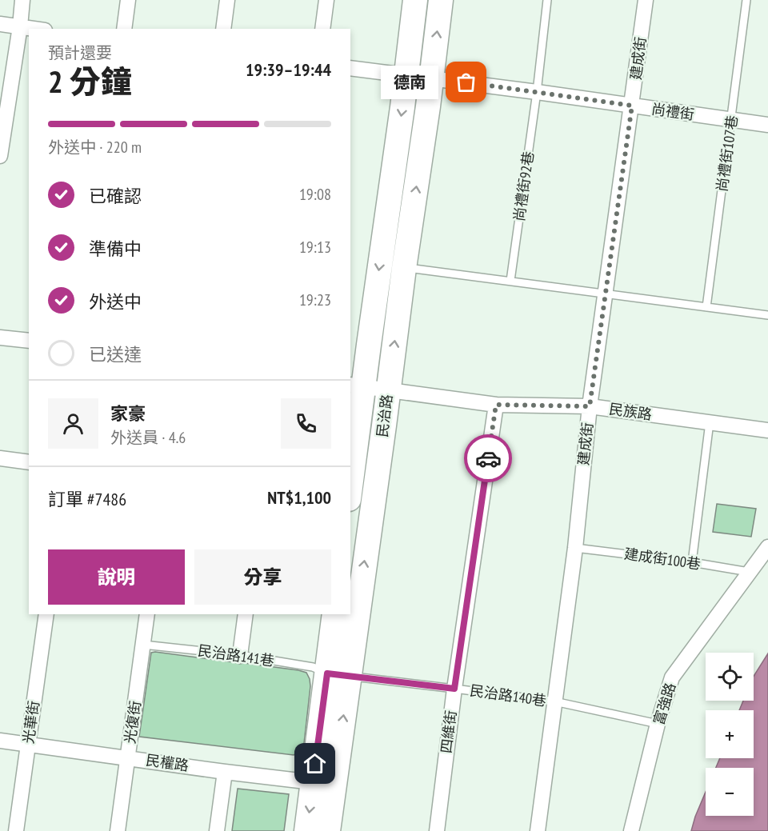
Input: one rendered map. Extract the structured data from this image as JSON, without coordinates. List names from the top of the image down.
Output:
{
  "streets": {
    "main road": ["民治路"],
    "street": [
      "建成街",
      "尚禮街",
      "民族路",
      "富強路",
      "光華街",
      "光復街",
      "四維街",
      "民權路"
    ],
    "lane": [
      "尚禮街107巷",
      "尚禮街92巷",
      "建成街100巷",
      "民治路141巷",
      "民治路140巷"
    ]
  },
  "crossings": [
    ["建成街", "尚禮街"],
    ["建成街", "民族路"],
    ["建成街", "建成街100巷"],
    ["建成街", "民治路140巷"],
    ["尚禮街", "尚禮街107巷"],
    ["尚禮街", "尚禮街92巷"],
    ["尚禮街", "民治路"],
    ["民族路", "民治路"],
    ["民族路", "四維街"],
    ["民治路", "民治路141巷"],
    ["民治路", "民治路140巷"],
    ["民治路", "民權路"],
    ["建成街100巷", "富強路"],
    ["民治路141巷", "民治路140巷"],
    ["民治路141巷", "光復街"],
    ["民治路140巷", "富強路"],
    ["民治路140巷", "四維街"],
    ["光華街", "民權路"],
    ["光復街", "民權路"]
  ],
  "places": ["德南"],
  "page": {
    "heading": ["2 分鐘", "預計還要", "19:39–19:44"],
    "panel": [
      "家豪",
      "外送員 · 4.6",
      "訂單 #7486",
      "NT$1,100"
    ],
    "bubble": "德南",
    "bar": "外送中 · 220 m",
    "list": [
      ["已確認", "19:08"],
      ["準備中", "19:13"],
      ["外送中", "19:23"],
      "已送達"
    ],
    "buttons": ["說明", "分享"],
    "map_buttons": ["+", "−"]
  }
}
